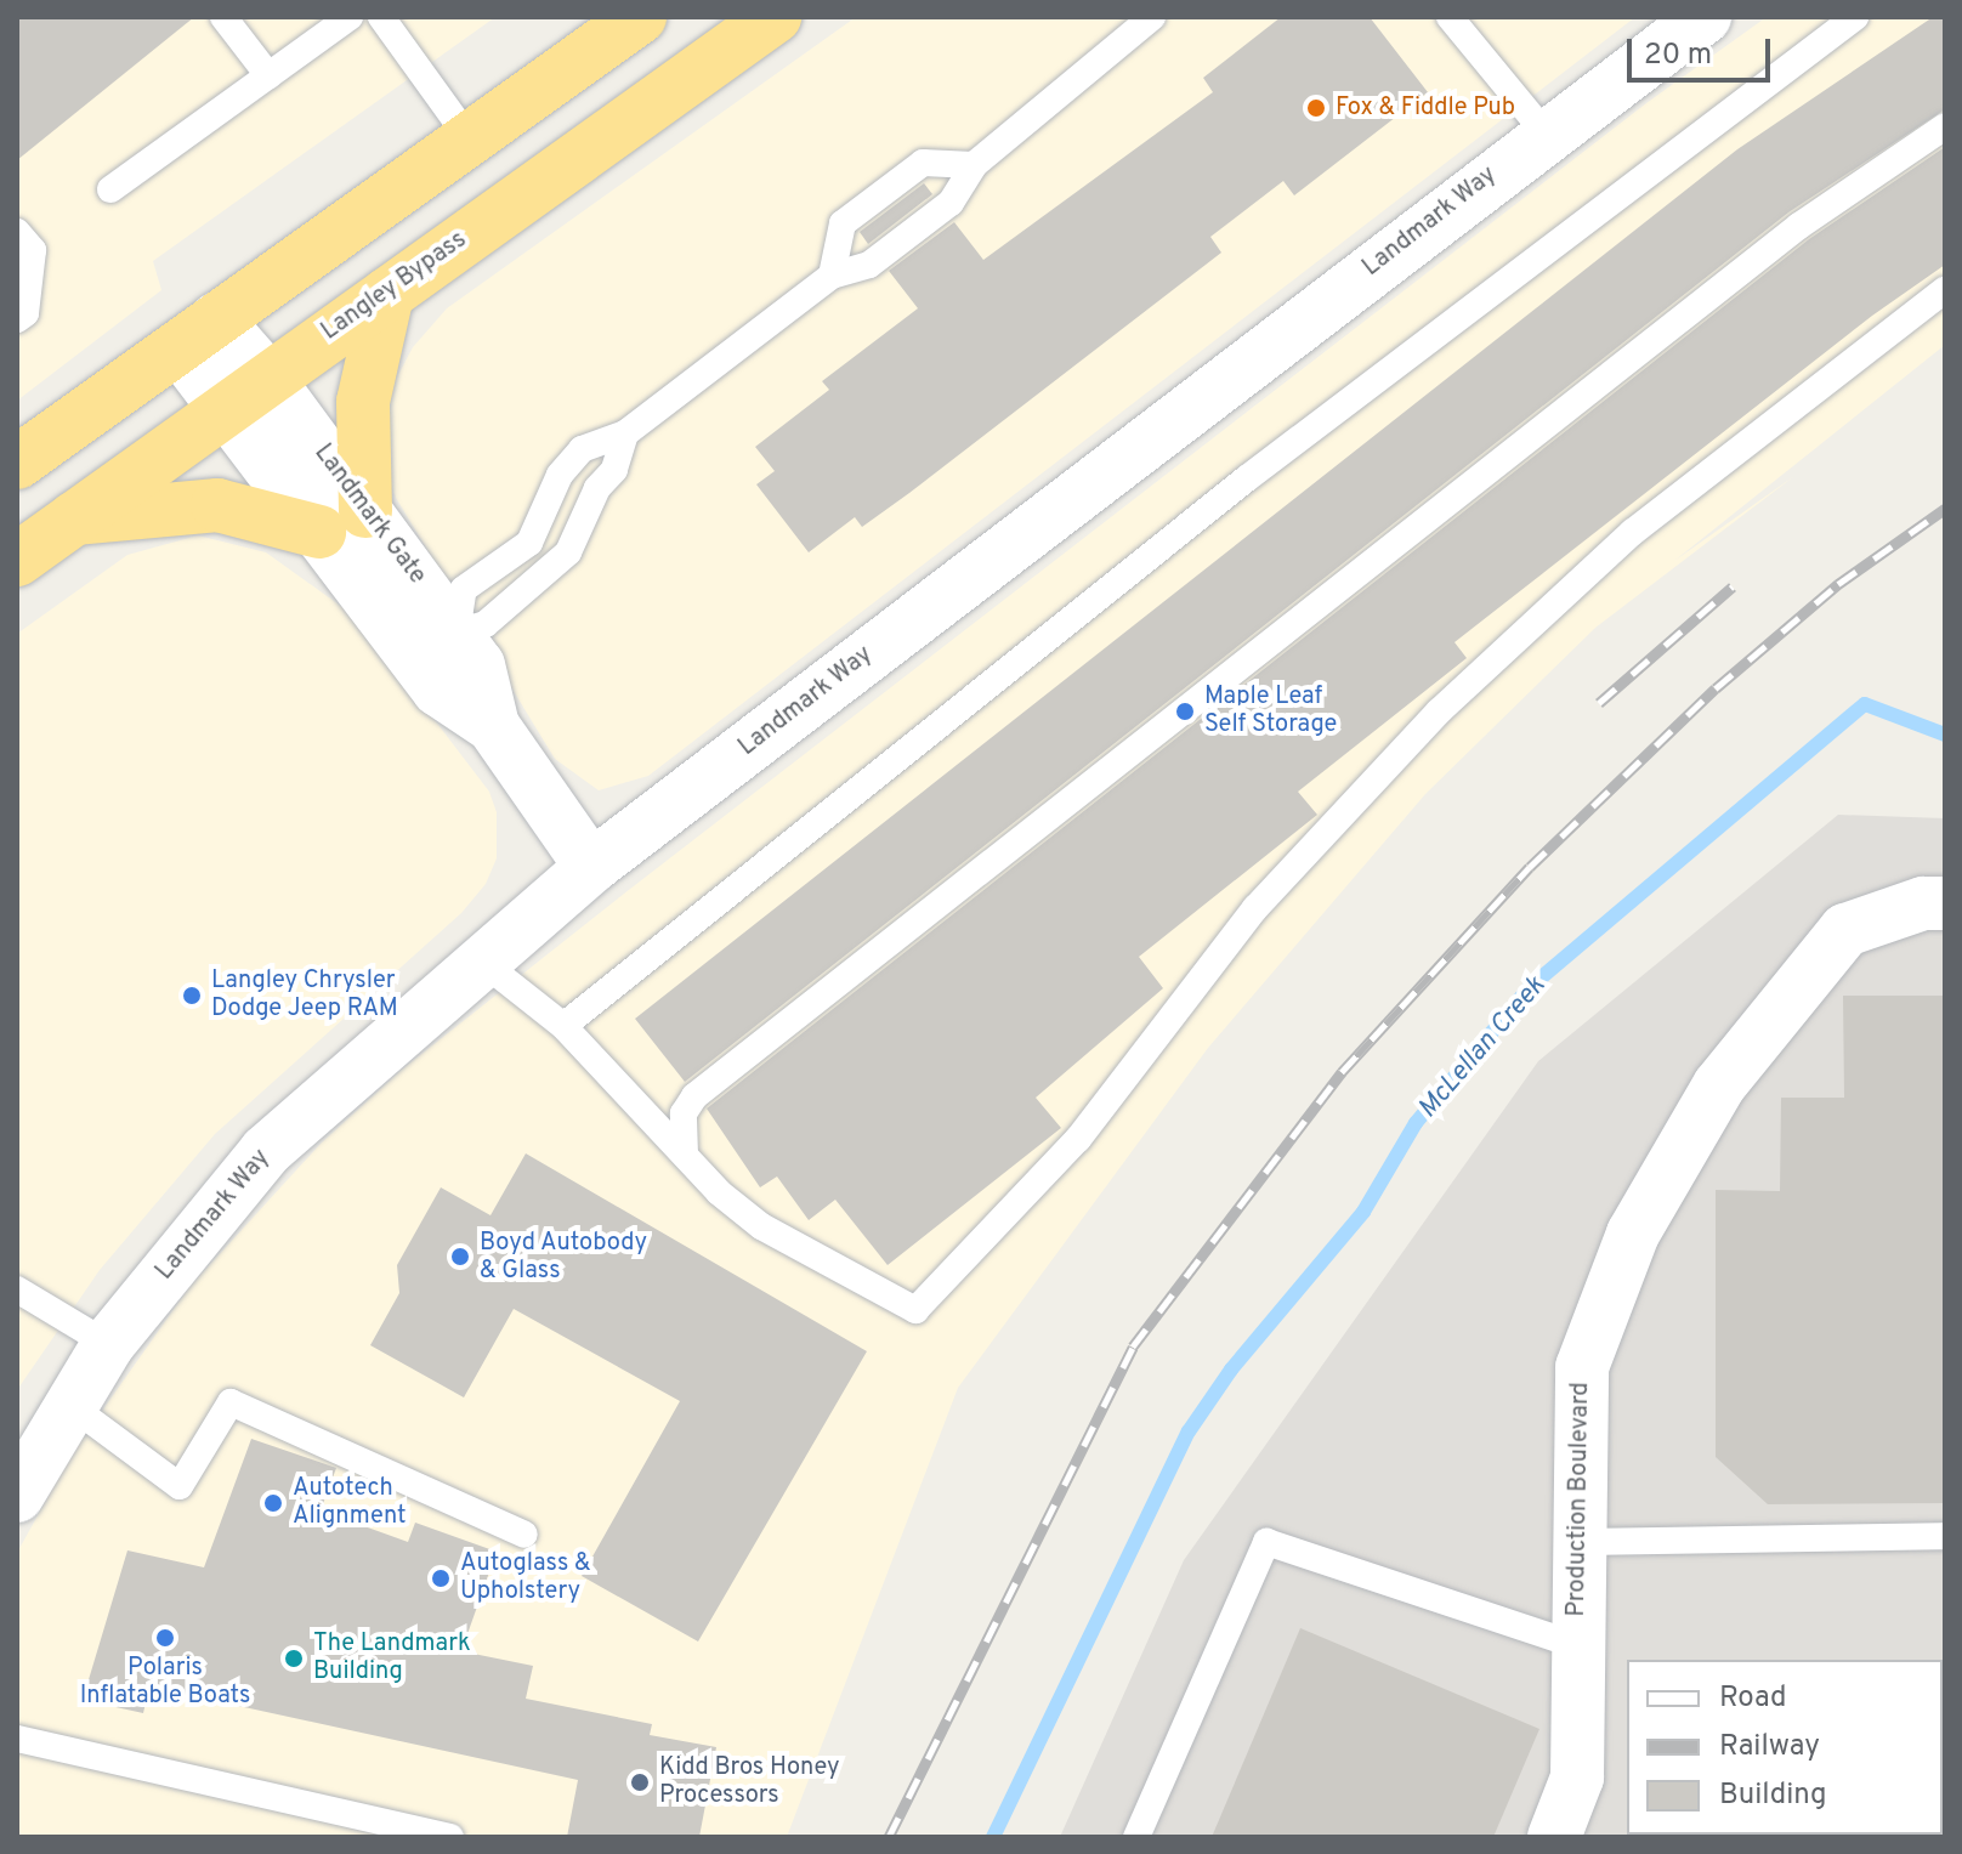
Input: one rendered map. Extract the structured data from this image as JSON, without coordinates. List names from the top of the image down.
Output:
{
  "streets": {
    "highway": ["Langley Bypass"],
    "street": ["Landmark Way", "Landmark Gate", "Production Boulevard"]
  },
  "crossings": [
    ["Landmark Way", "Landmark Gate"],
    ["Langley Bypass", "Landmark Gate"]
  ],
  "water": ["McLellan Creek"],
  "places": [
    "Fox & Fiddle Pub",
    "Maple Leaf Self Storage",
    "Langley Chrysler Dodge Jeep RAM",
    "Boyd Autobody & Glass",
    "Autotech Alignment",
    "Autoglass & Upholstery",
    "Polaris Inflatable Boats",
    "The Landmark Building",
    "Kidd Bros Honey Processors"
  ],
  "legend": ["Road", "Railway", "Building"],
  "scale_bar": "20 m"
}
